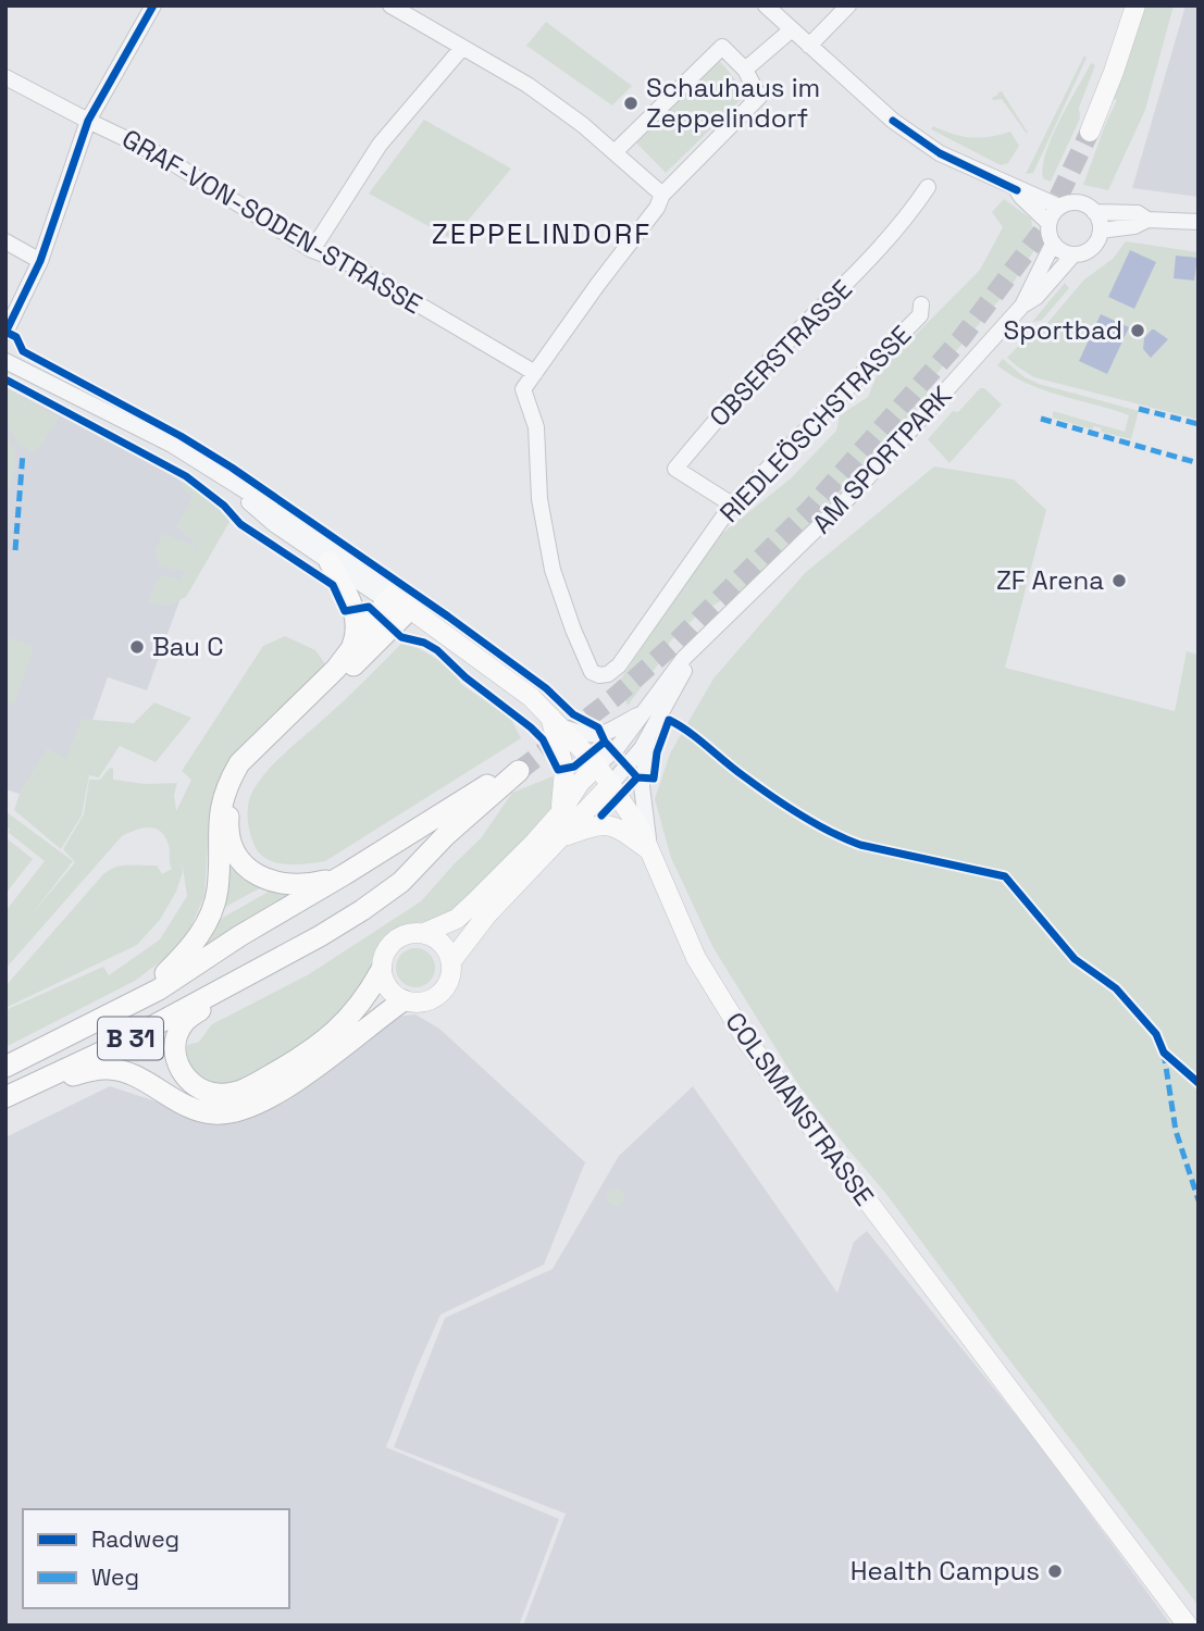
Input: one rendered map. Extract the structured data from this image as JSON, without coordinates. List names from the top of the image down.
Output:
{
  "streets": {
    "highway": ["B 31"],
    "main road": ["COLSMANSTRASSE"],
    "street": [
      "GRAF-VON-SODEN-STRASSE",
      "OBSERSTRASSE",
      "RIEDLEÖSCHSTRASSE",
      "AM SPORTPARK"
    ]
  },
  "crossings": [
    ["GRAF-VON-SODEN-STRASSE", "RIEDLEÖSCHSTRASSE"],
    ["OBSERSTRASSE", "RIEDLEÖSCHSTRASSE"],
    ["AM SPORTPARK", "COLSMANSTRASSE"]
  ],
  "districts": ["ZEPPELINDORF"],
  "places": [
    "Schauhaus im Zeppelindorf",
    "Sportbad",
    "ZF Arena",
    "Bau C",
    "Health Campus"
  ],
  "legend": ["Radweg", "Weg"]
}
